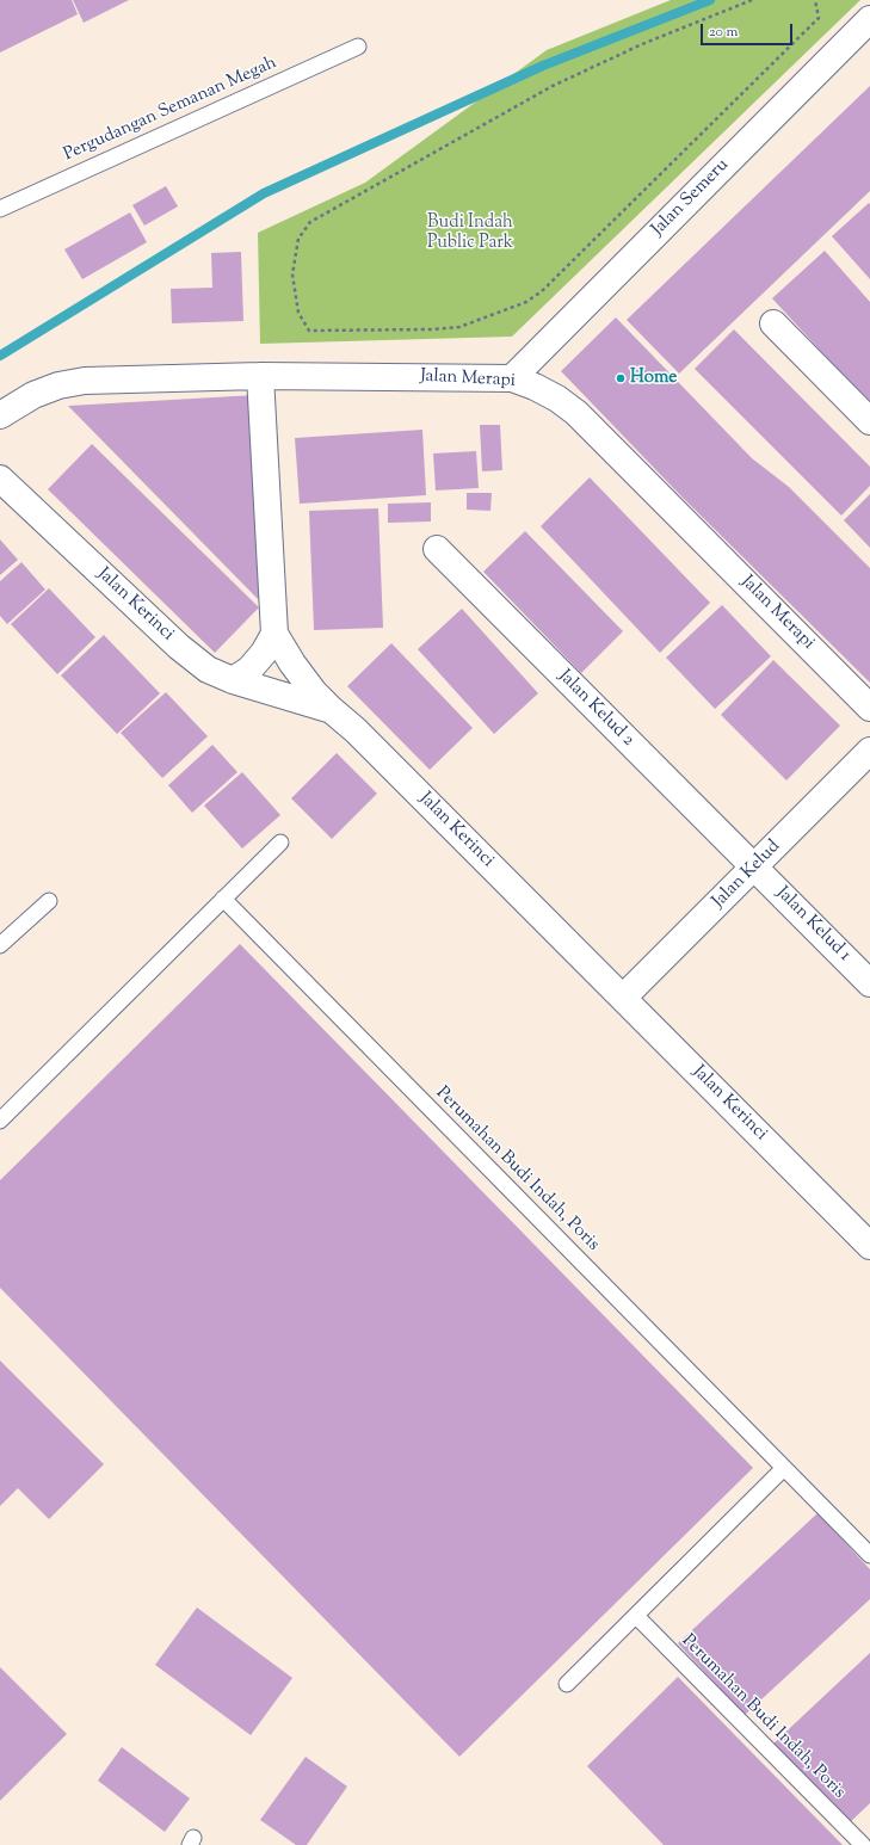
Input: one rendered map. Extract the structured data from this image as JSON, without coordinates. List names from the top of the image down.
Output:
{
  "streets": {
    "street": [
      "Jalan Semeru",
      "Jalan Merapi",
      "Jalan Kerinci",
      "Jalan Kelud 2",
      "Jalan Kelud",
      "Jalan Kelud 1"
    ],
    "lane": ["Pergudangan Semanan Megah", "Perumahan Budi Indah, Poris"]
  },
  "crossings": [
    ["Jalan Semeru", "Jalan Merapi"],
    ["Jalan Kerinci", "Jalan Kelud"],
    ["Jalan Kelud 2", "Jalan Kelud"],
    ["Jalan Kelud 2", "Jalan Kelud 1"],
    ["Jalan Kelud", "Jalan Kelud 1"]
  ],
  "parks": ["Budi Indah Public Park"],
  "places": ["Home"],
  "scale_bar": "20 m"
}
